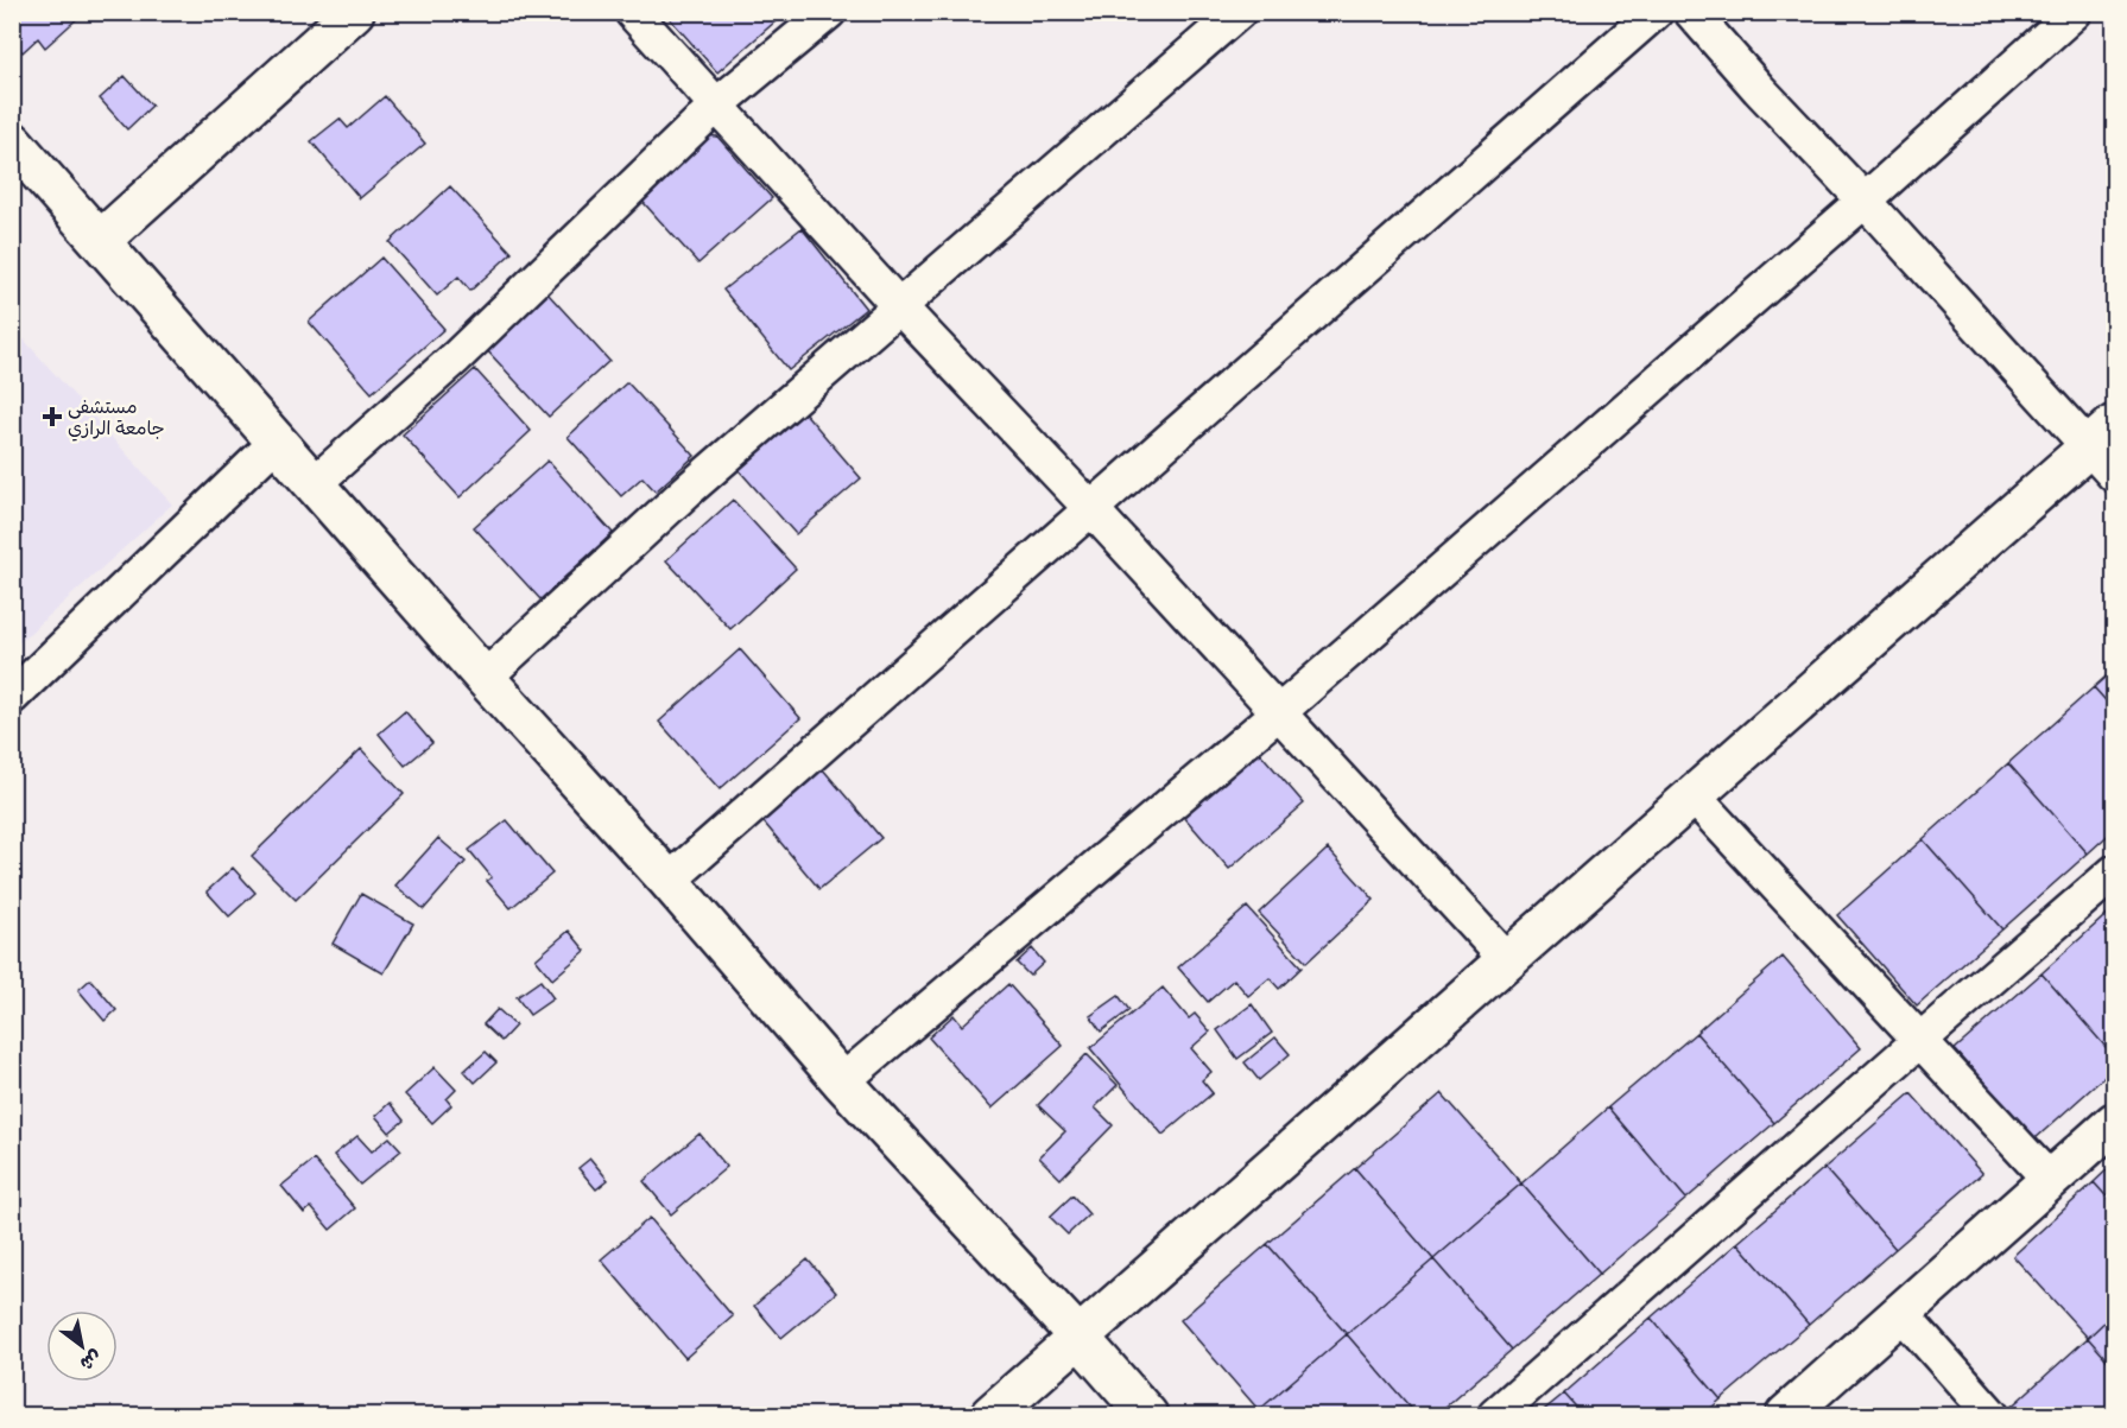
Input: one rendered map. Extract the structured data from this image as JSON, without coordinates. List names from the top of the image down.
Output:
{
  "places": {
    "health": ["مستشفى جامعة الرازي"]
  },
  "north": "bottom right"
}
